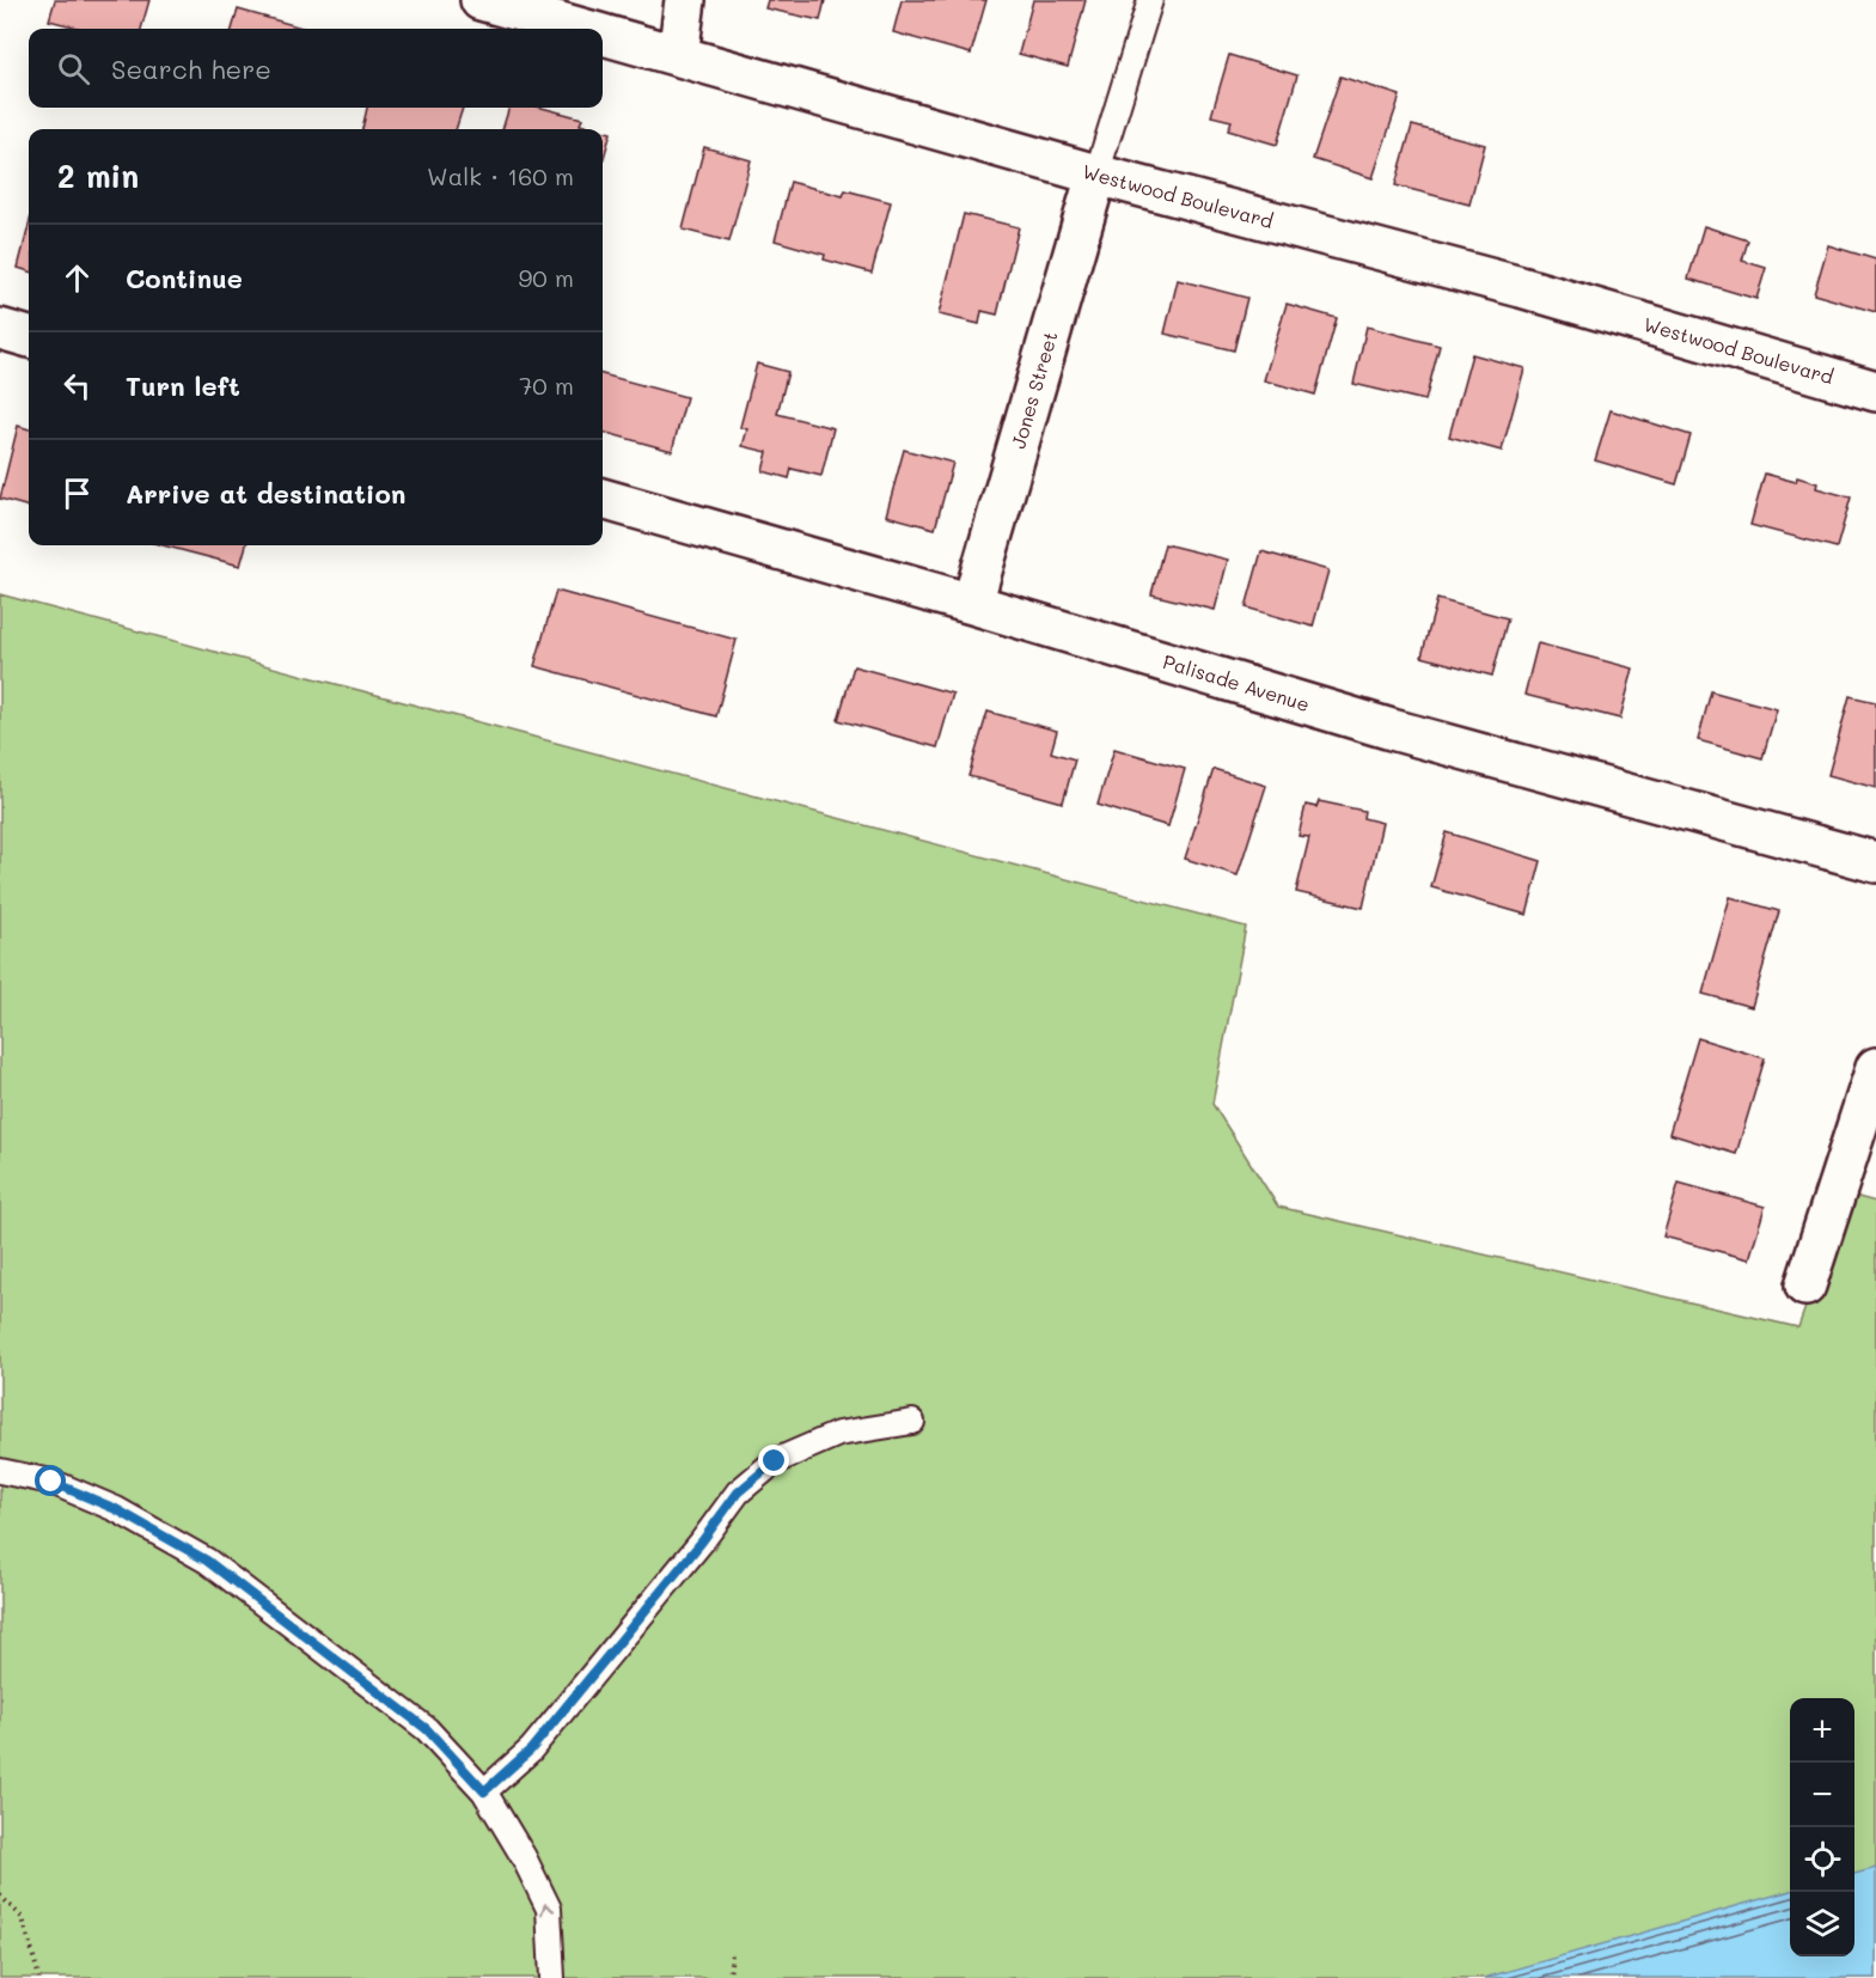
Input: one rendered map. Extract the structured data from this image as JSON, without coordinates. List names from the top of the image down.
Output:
{
  "streets": {
    "street": ["Westwood Boulevard", "Jones Street", "Palisade Avenue"]
  },
  "crossings": [
    ["Westwood Boulevard", "Jones Street"],
    ["Jones Street", "Palisade Avenue"]
  ],
  "page": {
    "search": "Search here",
    "heading": ["2 min", "Walk · 160 m"],
    "list": [
      ["Continue", "90 m"],
      ["Turn left", "70 m"],
      "Arrive at destination"
    ],
    "map_buttons": ["+", "−"]
  }
}
